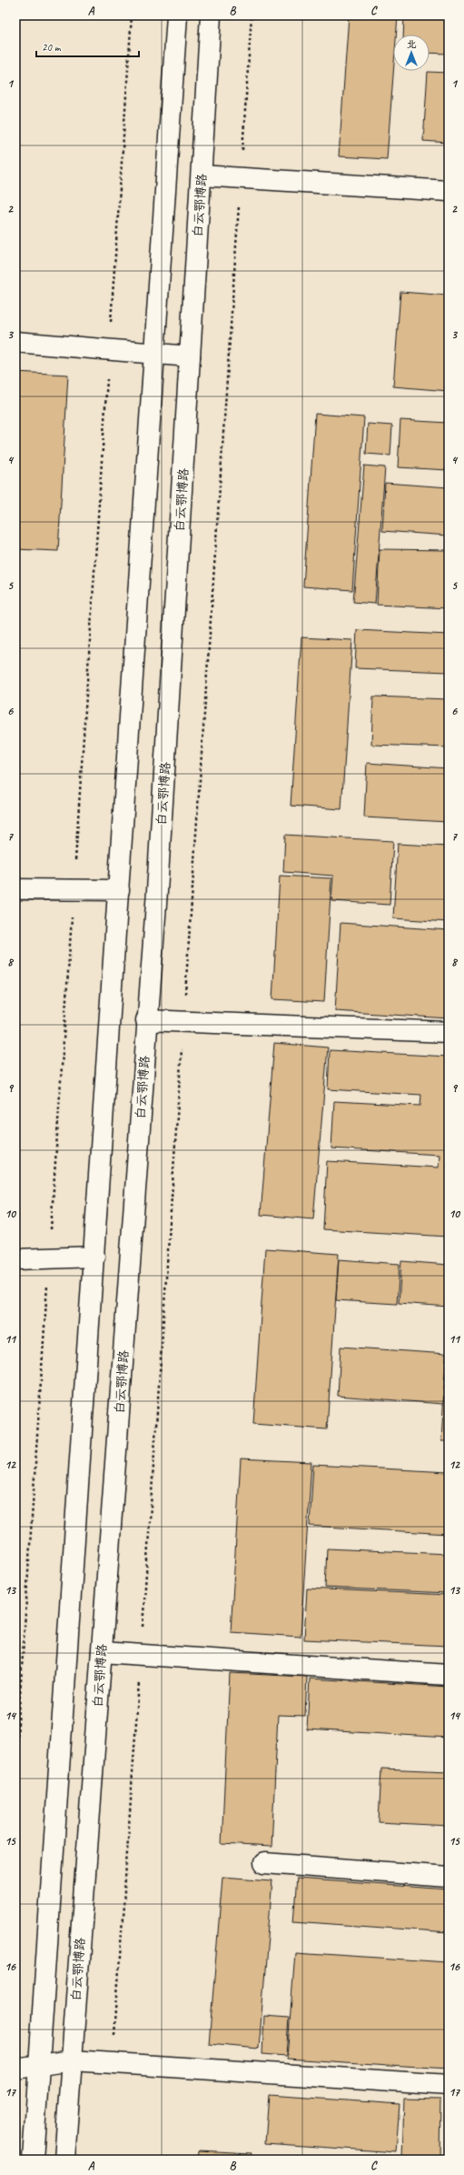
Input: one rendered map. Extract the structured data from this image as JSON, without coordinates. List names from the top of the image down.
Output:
{
  "streets": {
    "main road": ["白云鄂博路"]
  },
  "scale_bar": "20 m",
  "north": "top",
  "grid": {
    "columns": ["A", "B", "C"],
    "rows": [
      "1",
      "2",
      "3",
      "4",
      "5",
      "6",
      "7",
      "8",
      "9",
      "10",
      "11",
      "12",
      "13",
      "14",
      "15",
      "16",
      "17"
    ]
  }
}
